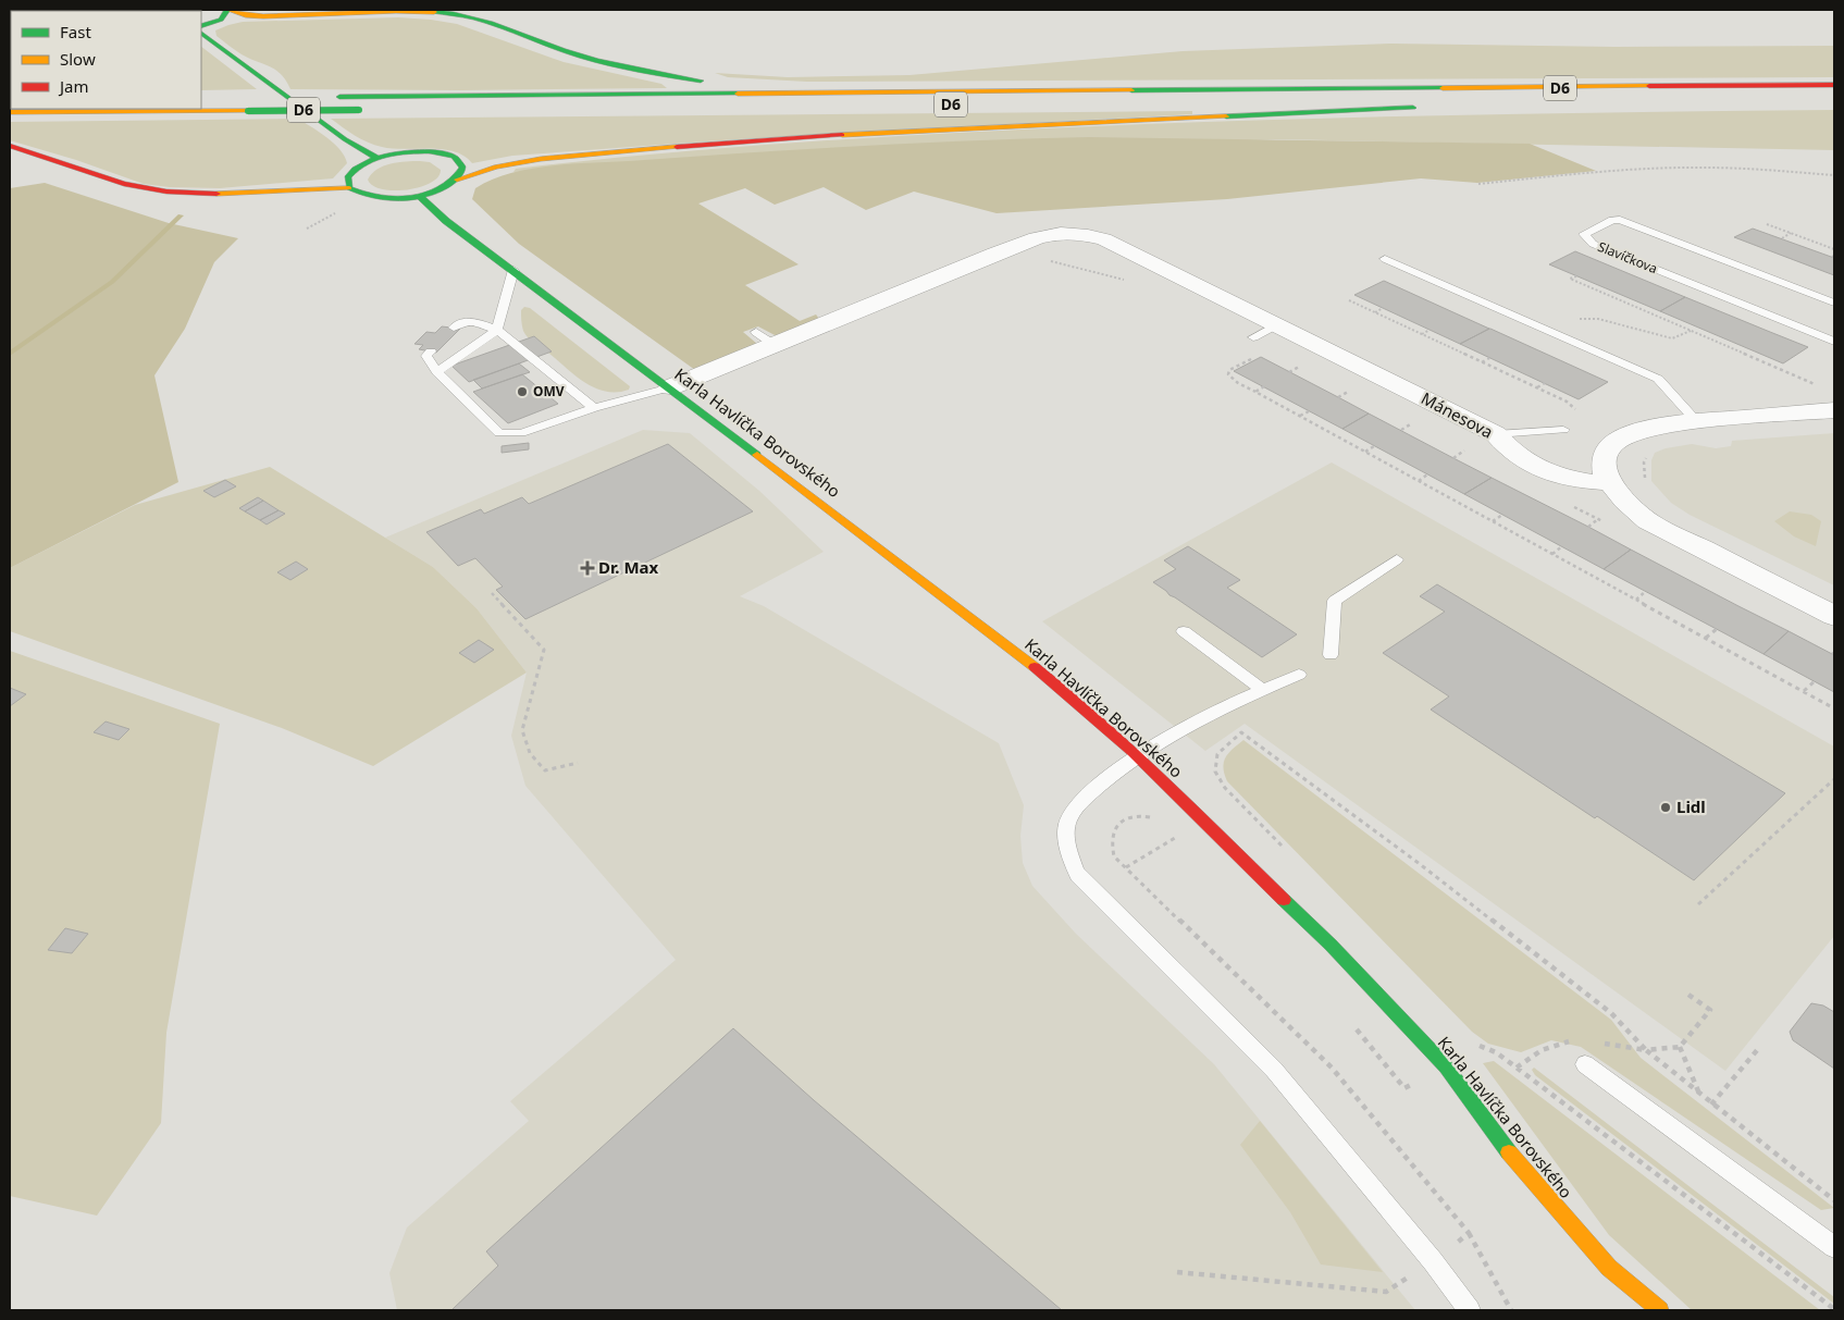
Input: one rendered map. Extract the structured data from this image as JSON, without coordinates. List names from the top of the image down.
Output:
{
  "streets": {
    "main road": ["D6", "Karla Havlíčka Borovského"],
    "street": ["Mánesova"],
    "lane": ["Slavíčkova"]
  },
  "crossings": [
    ["Mánesova", "Karla Havlíčka Borovského"]
  ],
  "places": {
    "other": ["OMV", "Lidl"],
    "health": ["Dr. Max"]
  },
  "legend": ["Fast", "Slow", "Jam"]
}
